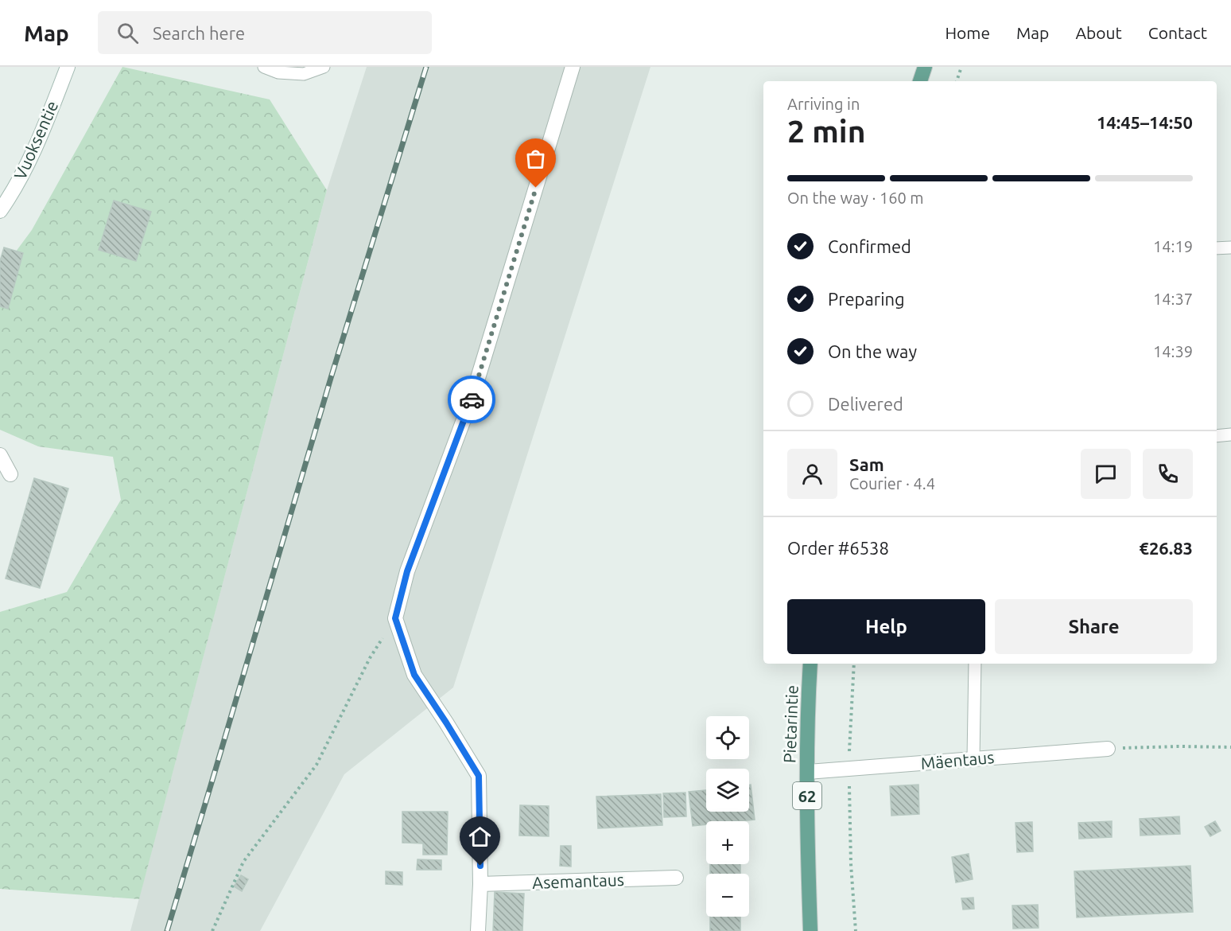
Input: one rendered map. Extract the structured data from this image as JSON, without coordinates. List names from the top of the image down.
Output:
{
  "streets": {
    "main road": ["Pietarintie", "62"],
    "street": ["Vuoksentie", "Mäentaus", "Asemantaus"]
  },
  "crossings": [
    ["Pietarintie", "Mäentaus"]
  ],
  "page": {
    "header": "Map",
    "search": "Search here",
    "nav": [
      "Home",
      "Map",
      "About",
      "Contact"
    ],
    "heading": ["2 min", "Arriving in", "14:45–14:50"],
    "panel": [
      "Sam",
      "Courier · 4.4",
      "Order #6538",
      "€26.83"
    ],
    "bar": "On the way · 160 m",
    "list": [
      ["Confirmed", "14:19"],
      ["Preparing", "14:37"],
      ["On the way", "14:39"],
      "Delivered"
    ],
    "buttons": ["Help", "Share"],
    "map_buttons": ["+", "−"]
  }
}
